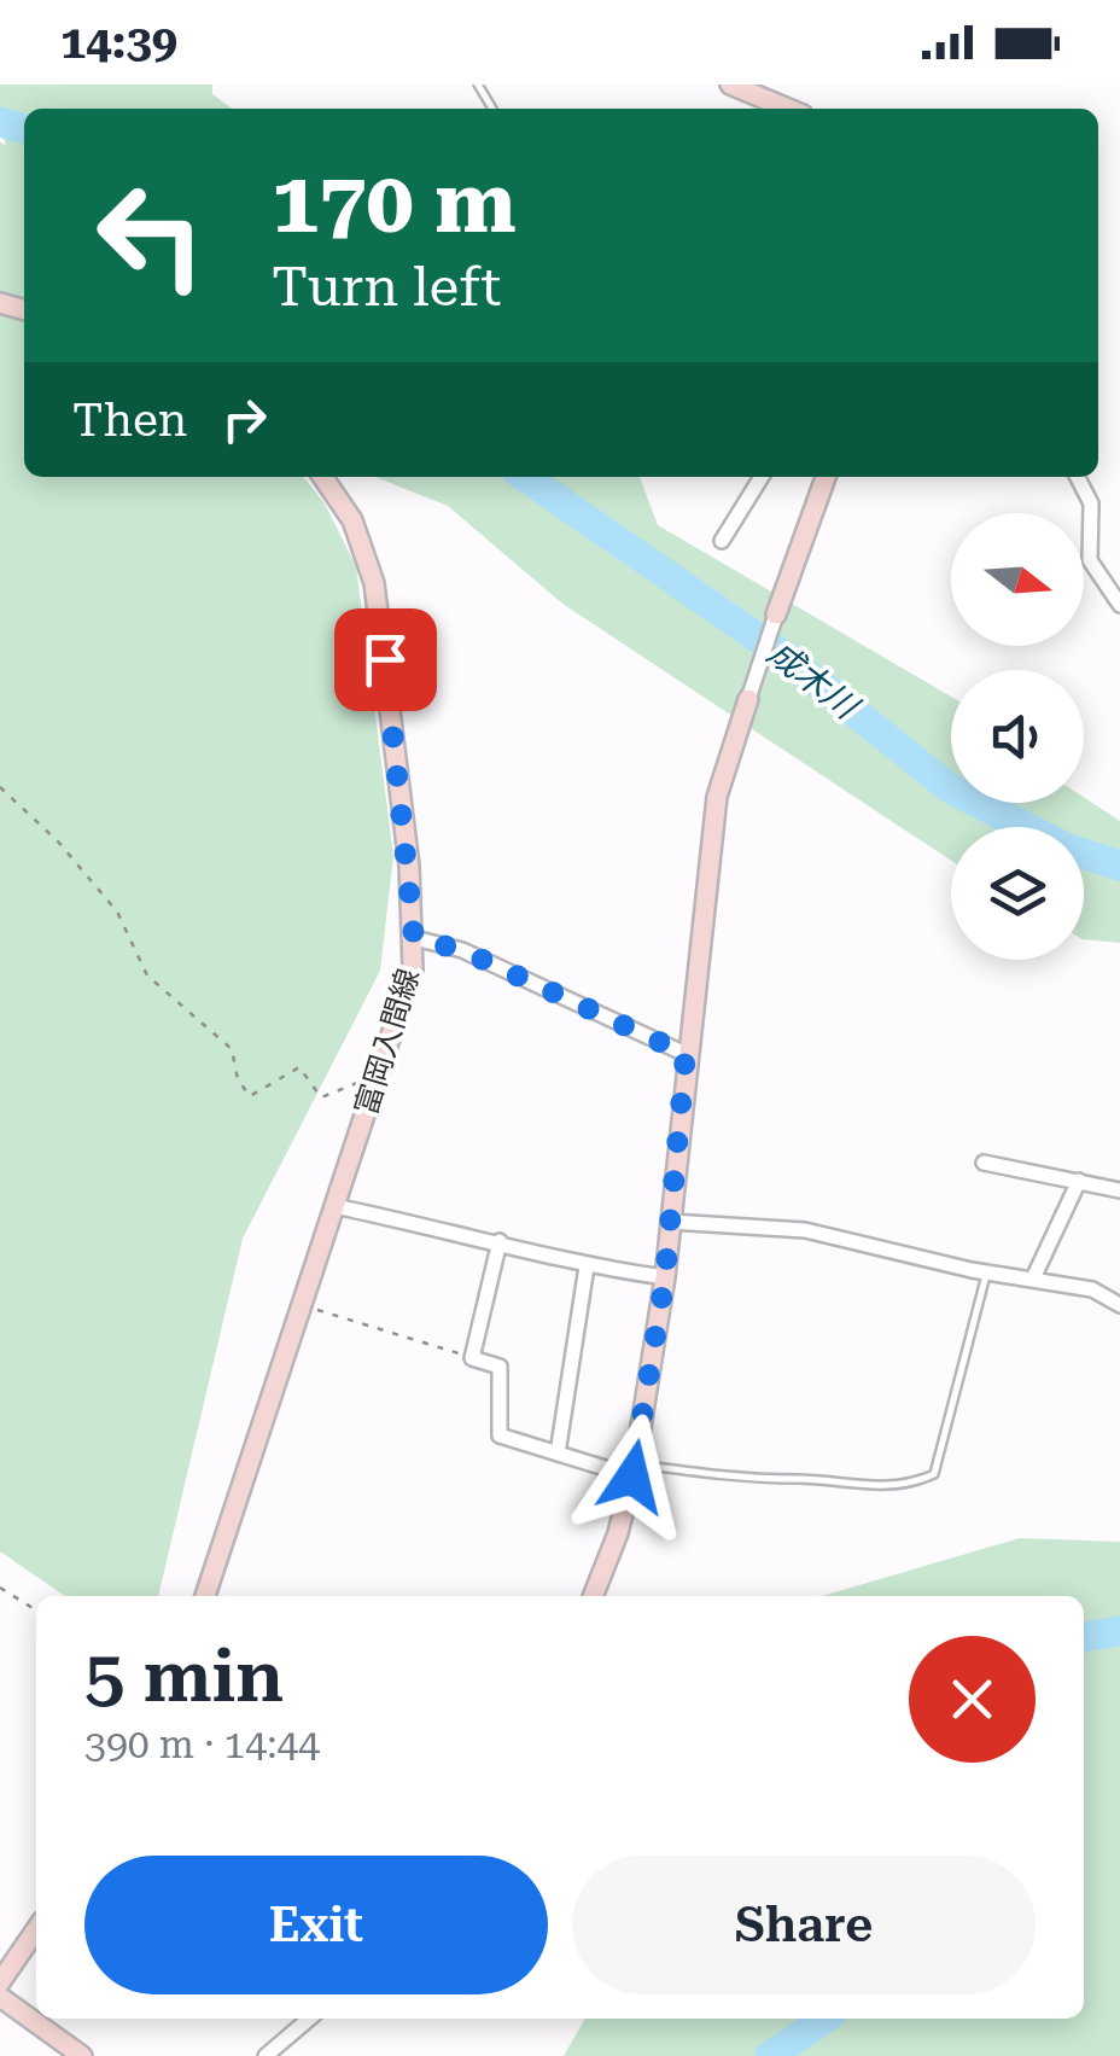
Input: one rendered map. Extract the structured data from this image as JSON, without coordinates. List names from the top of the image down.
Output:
{
  "streets": {
    "main road": ["富岡入間線"]
  },
  "water": ["成木川"],
  "north": "right",
  "page": {
    "status": "14:39",
    "turn": ["170 m", "Turn left"],
    "then": "Then",
    "heading": ["5 min", "390 m · 14:44"],
    "buttons": ["Exit", "Share"]
  }
}
